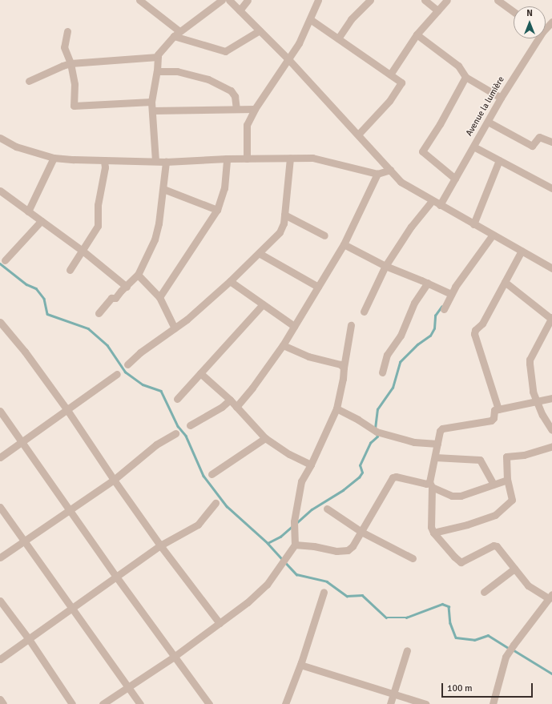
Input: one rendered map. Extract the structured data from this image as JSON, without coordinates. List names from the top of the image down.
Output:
{
  "streets": {
    "street": ["Avenue la lumière"]
  },
  "scale_bar": "100 m",
  "north": "top"
}
